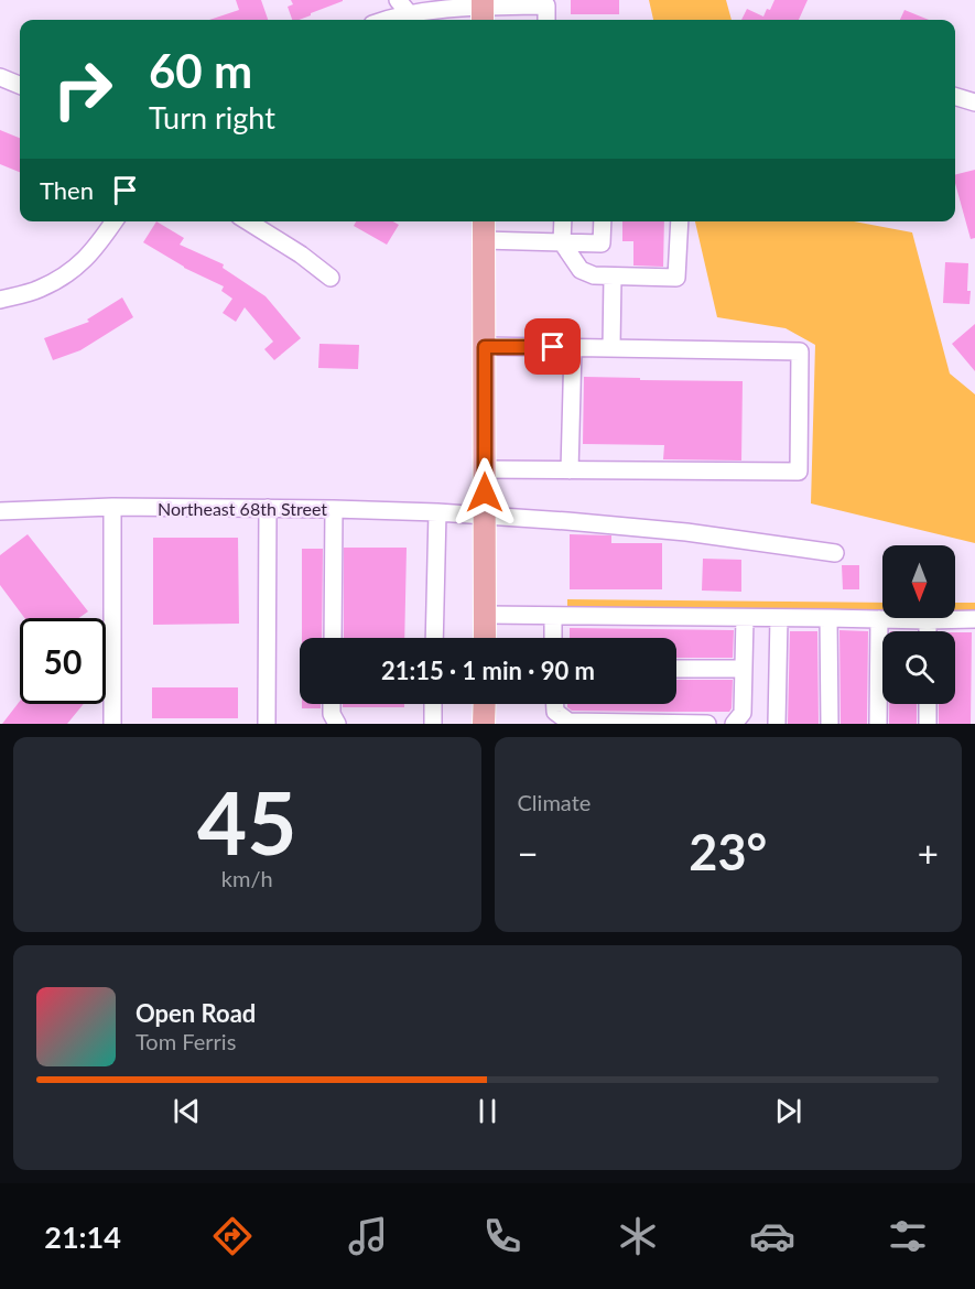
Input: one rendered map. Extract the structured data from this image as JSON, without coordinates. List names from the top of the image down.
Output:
{
  "streets": {
    "street": ["Northeast 68th Street"]
  },
  "north": "bottom",
  "page": {
    "turn": ["60 m", "Turn right"],
    "then": "Then",
    "limit": "50",
    "trip": "21:15 · 1 min · 90 m",
    "tile": [
      ["45", "km/h"],
      "Climate"
    ],
    "heat": ["−", "23°", "+"],
    "song": ["Open Road", "Tom Ferris"],
    "tabs": "21:14"
  }
}
